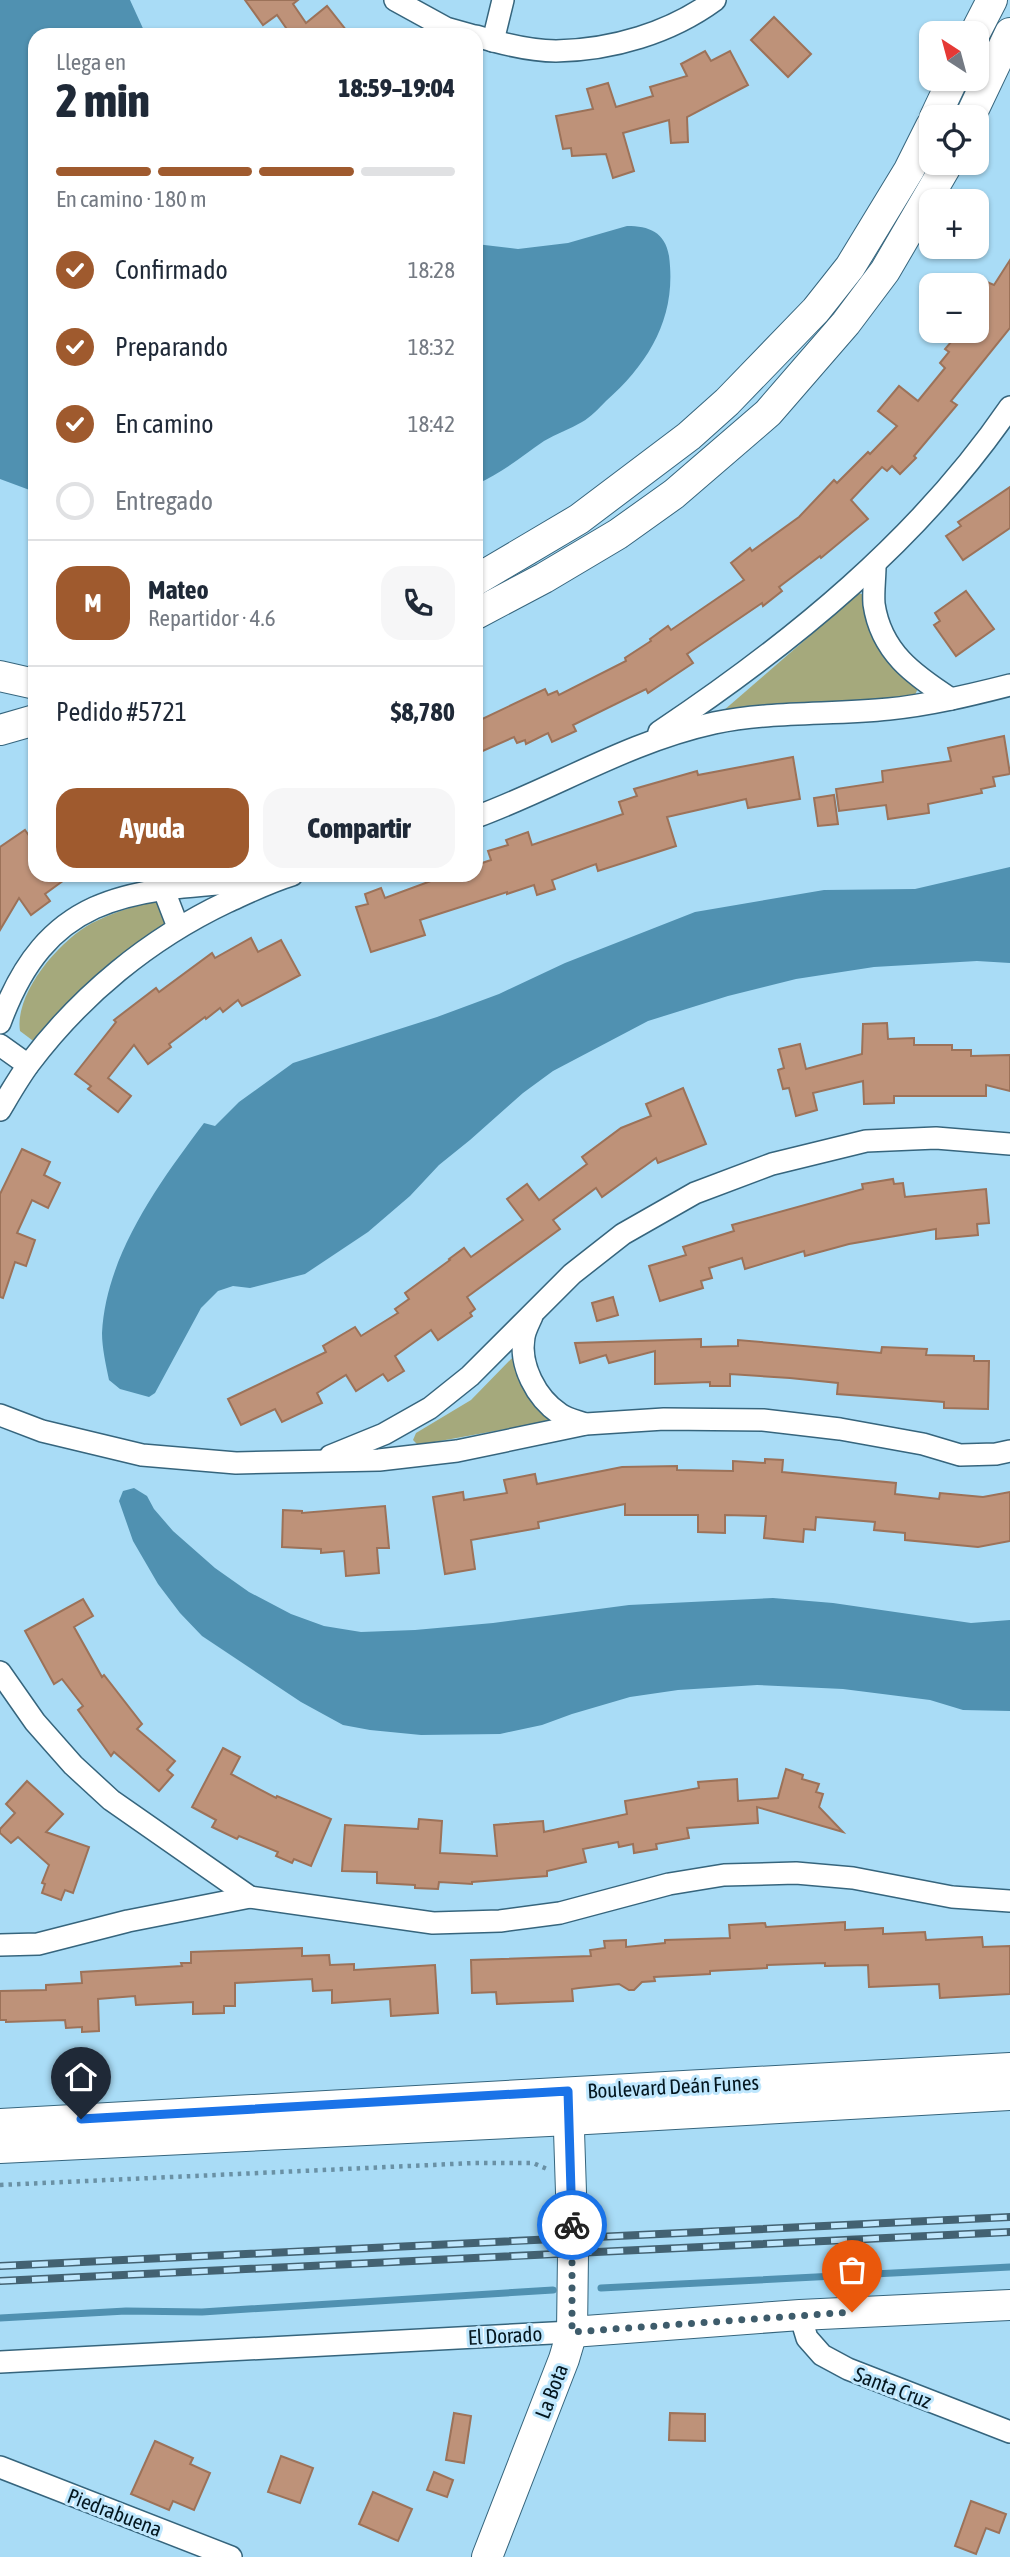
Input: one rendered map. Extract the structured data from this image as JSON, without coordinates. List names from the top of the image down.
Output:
{
  "streets": {
    "street": [
      "Boulevard Deán Funes",
      "El Dorado",
      "Santa Cruz",
      "La Bota",
      "Piedrabuena"
    ]
  },
  "crossings": [
    ["Boulevard Deán Funes", "La Bota"],
    ["El Dorado", "Santa Cruz"],
    ["El Dorado", "La Bota"]
  ],
  "north": "top left",
  "page": {
    "map_buttons": ["+", "−"],
    "heading": ["2 min", "Llega en", "18:59–19:04"],
    "panel": [
      "Mateo",
      "Repartidor · 4.6",
      "Pedido #5721",
      "$8,780"
    ],
    "bar": "En camino · 180 m",
    "list": [
      ["Confirmado", "18:28"],
      ["Preparando", "18:32"],
      ["En camino", "18:42"],
      "Entregado"
    ],
    "round": "M",
    "buttons": ["Ayuda", "Compartir"]
  }
}
